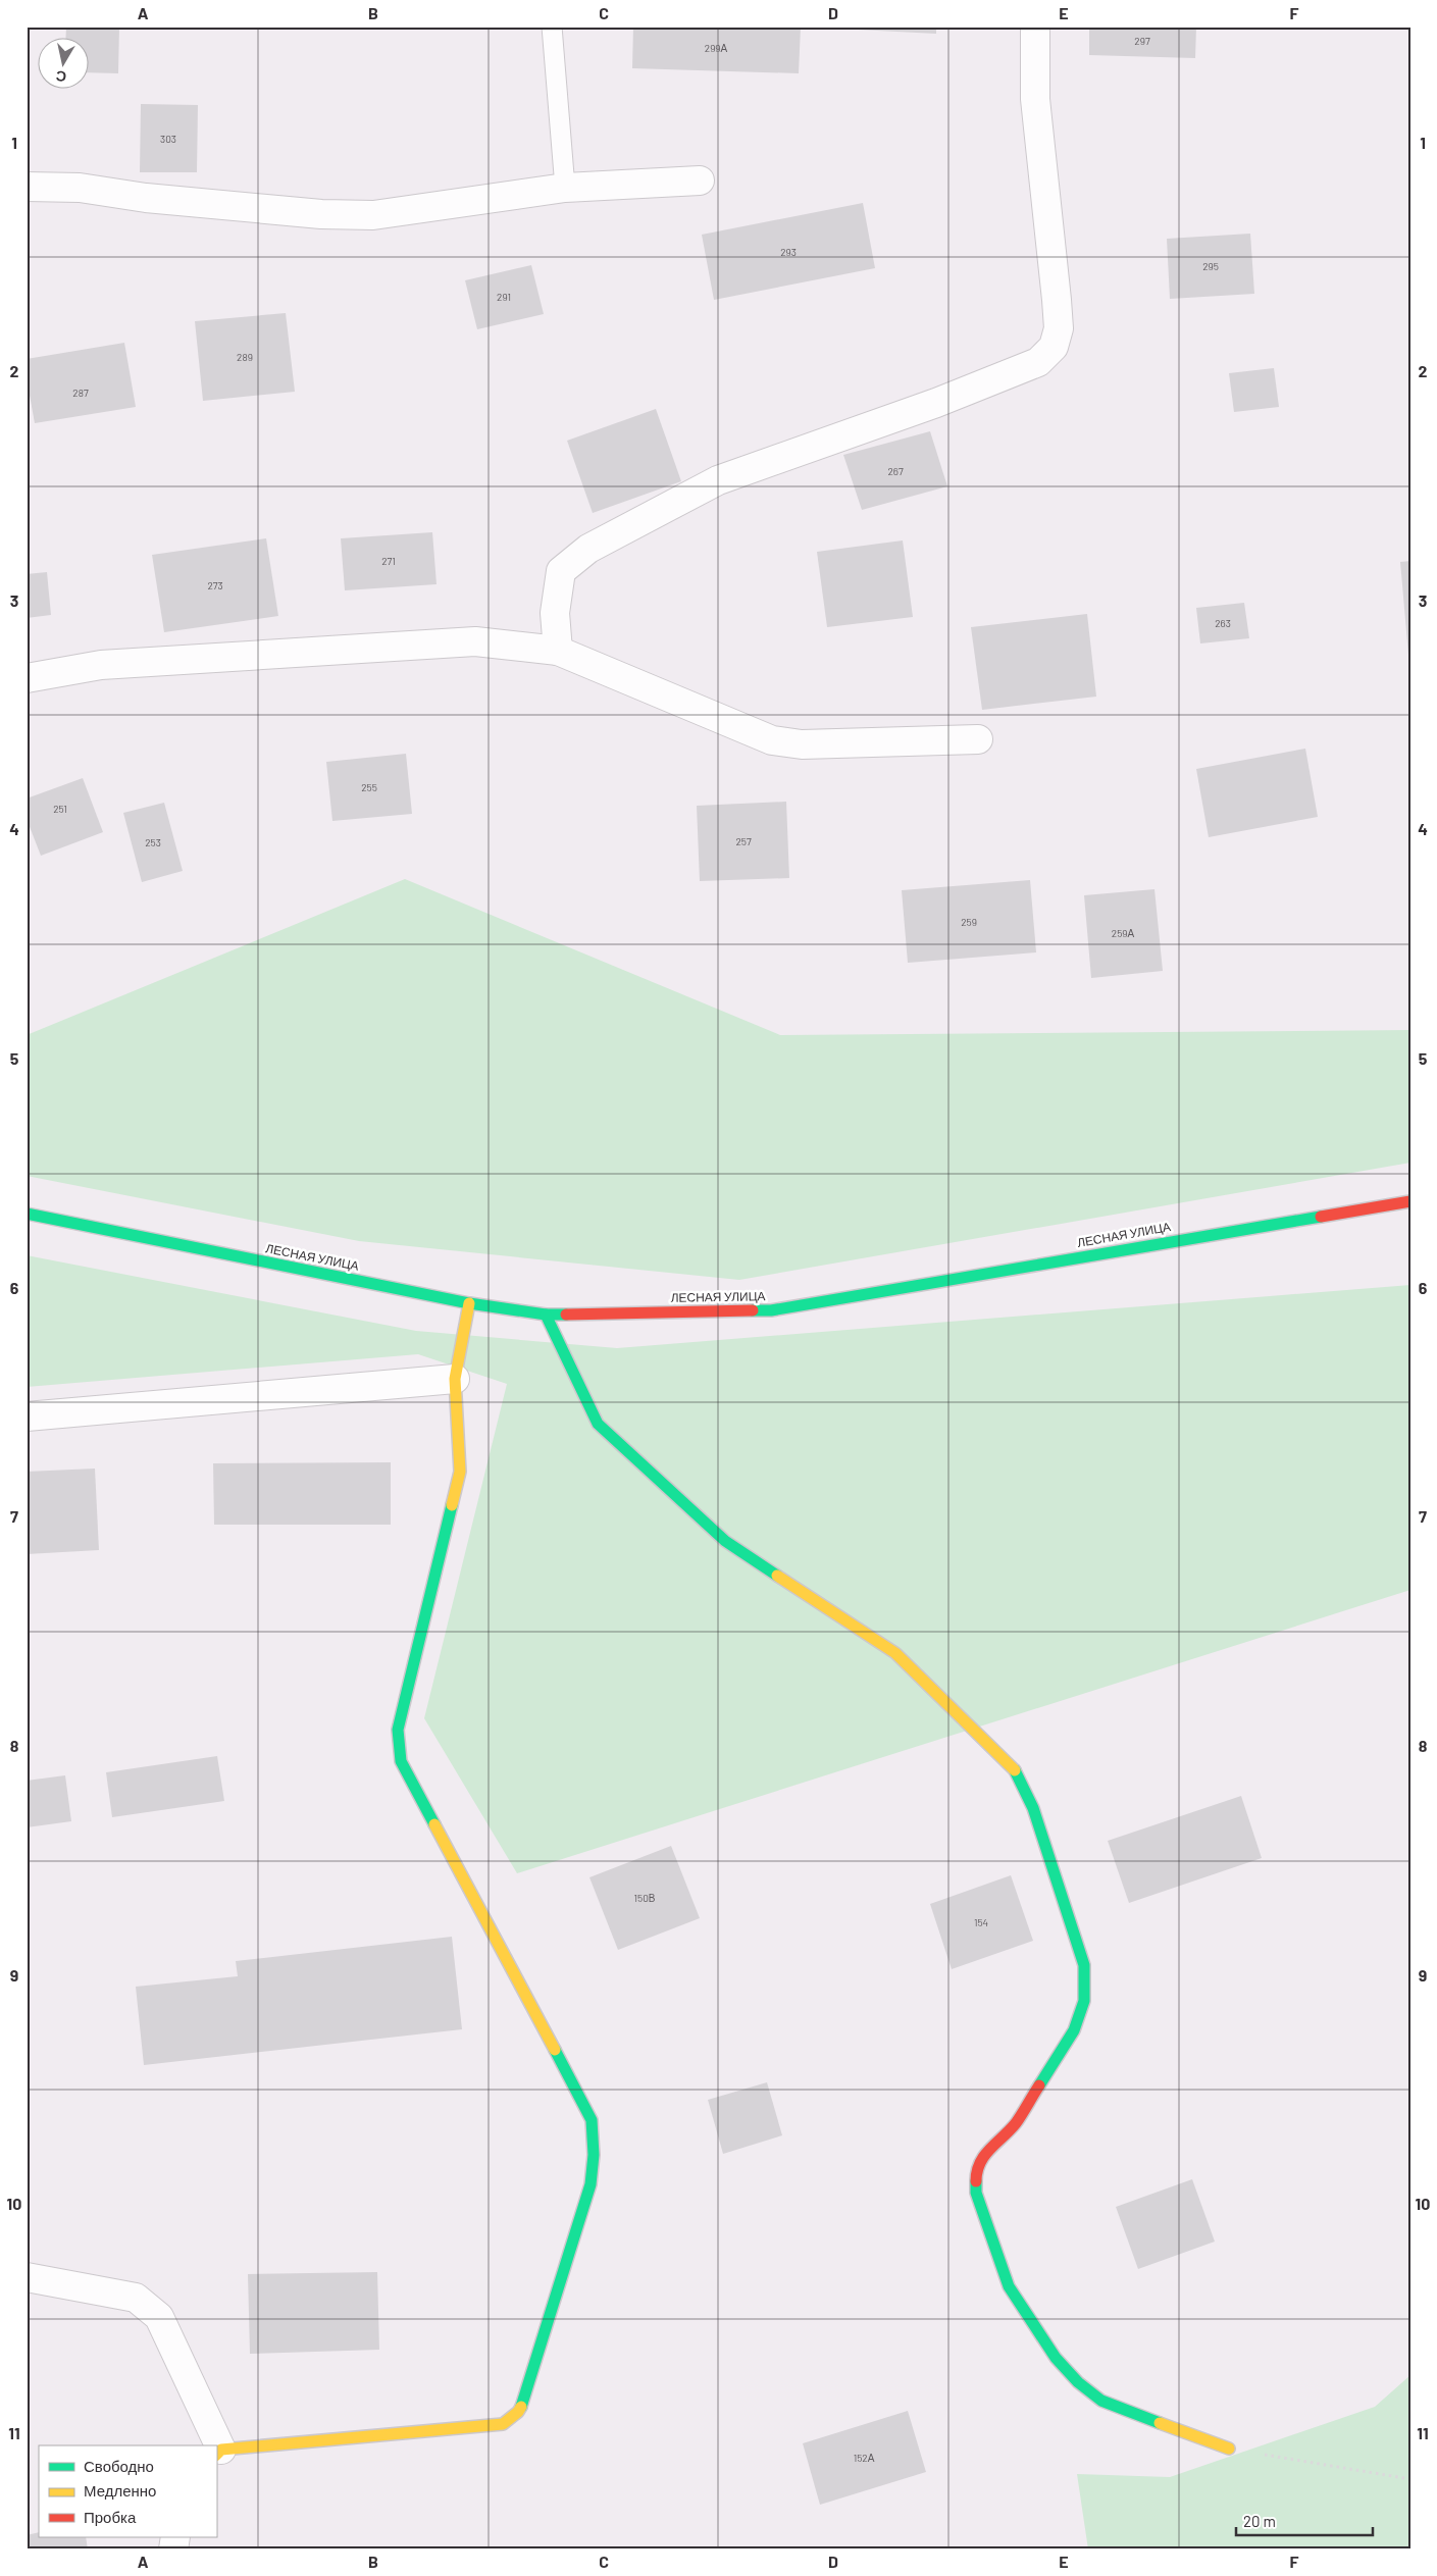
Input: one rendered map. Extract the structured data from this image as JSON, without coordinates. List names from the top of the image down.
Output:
{
  "streets": {
    "street": ["ЛЕСНАЯ УЛИЦА"]
  },
  "house_numbers": [
    "297",
    "299А",
    "303",
    "293",
    "295",
    "291",
    "289",
    "287",
    "267",
    "271",
    "273",
    "263",
    "255",
    "251",
    "257",
    "253",
    "259",
    "259А",
    "150В",
    "154",
    "152А"
  ],
  "legend": ["Свободно", "Медленно", "Пробка"],
  "scale_bar": "20 m",
  "north": "bottom",
  "grid": {
    "columns": [
      "A",
      "B",
      "C",
      "D",
      "E",
      "F"
    ],
    "rows": [
      "1",
      "2",
      "3",
      "4",
      "5",
      "6",
      "7",
      "8",
      "9",
      "10",
      "11"
    ]
  }
}
